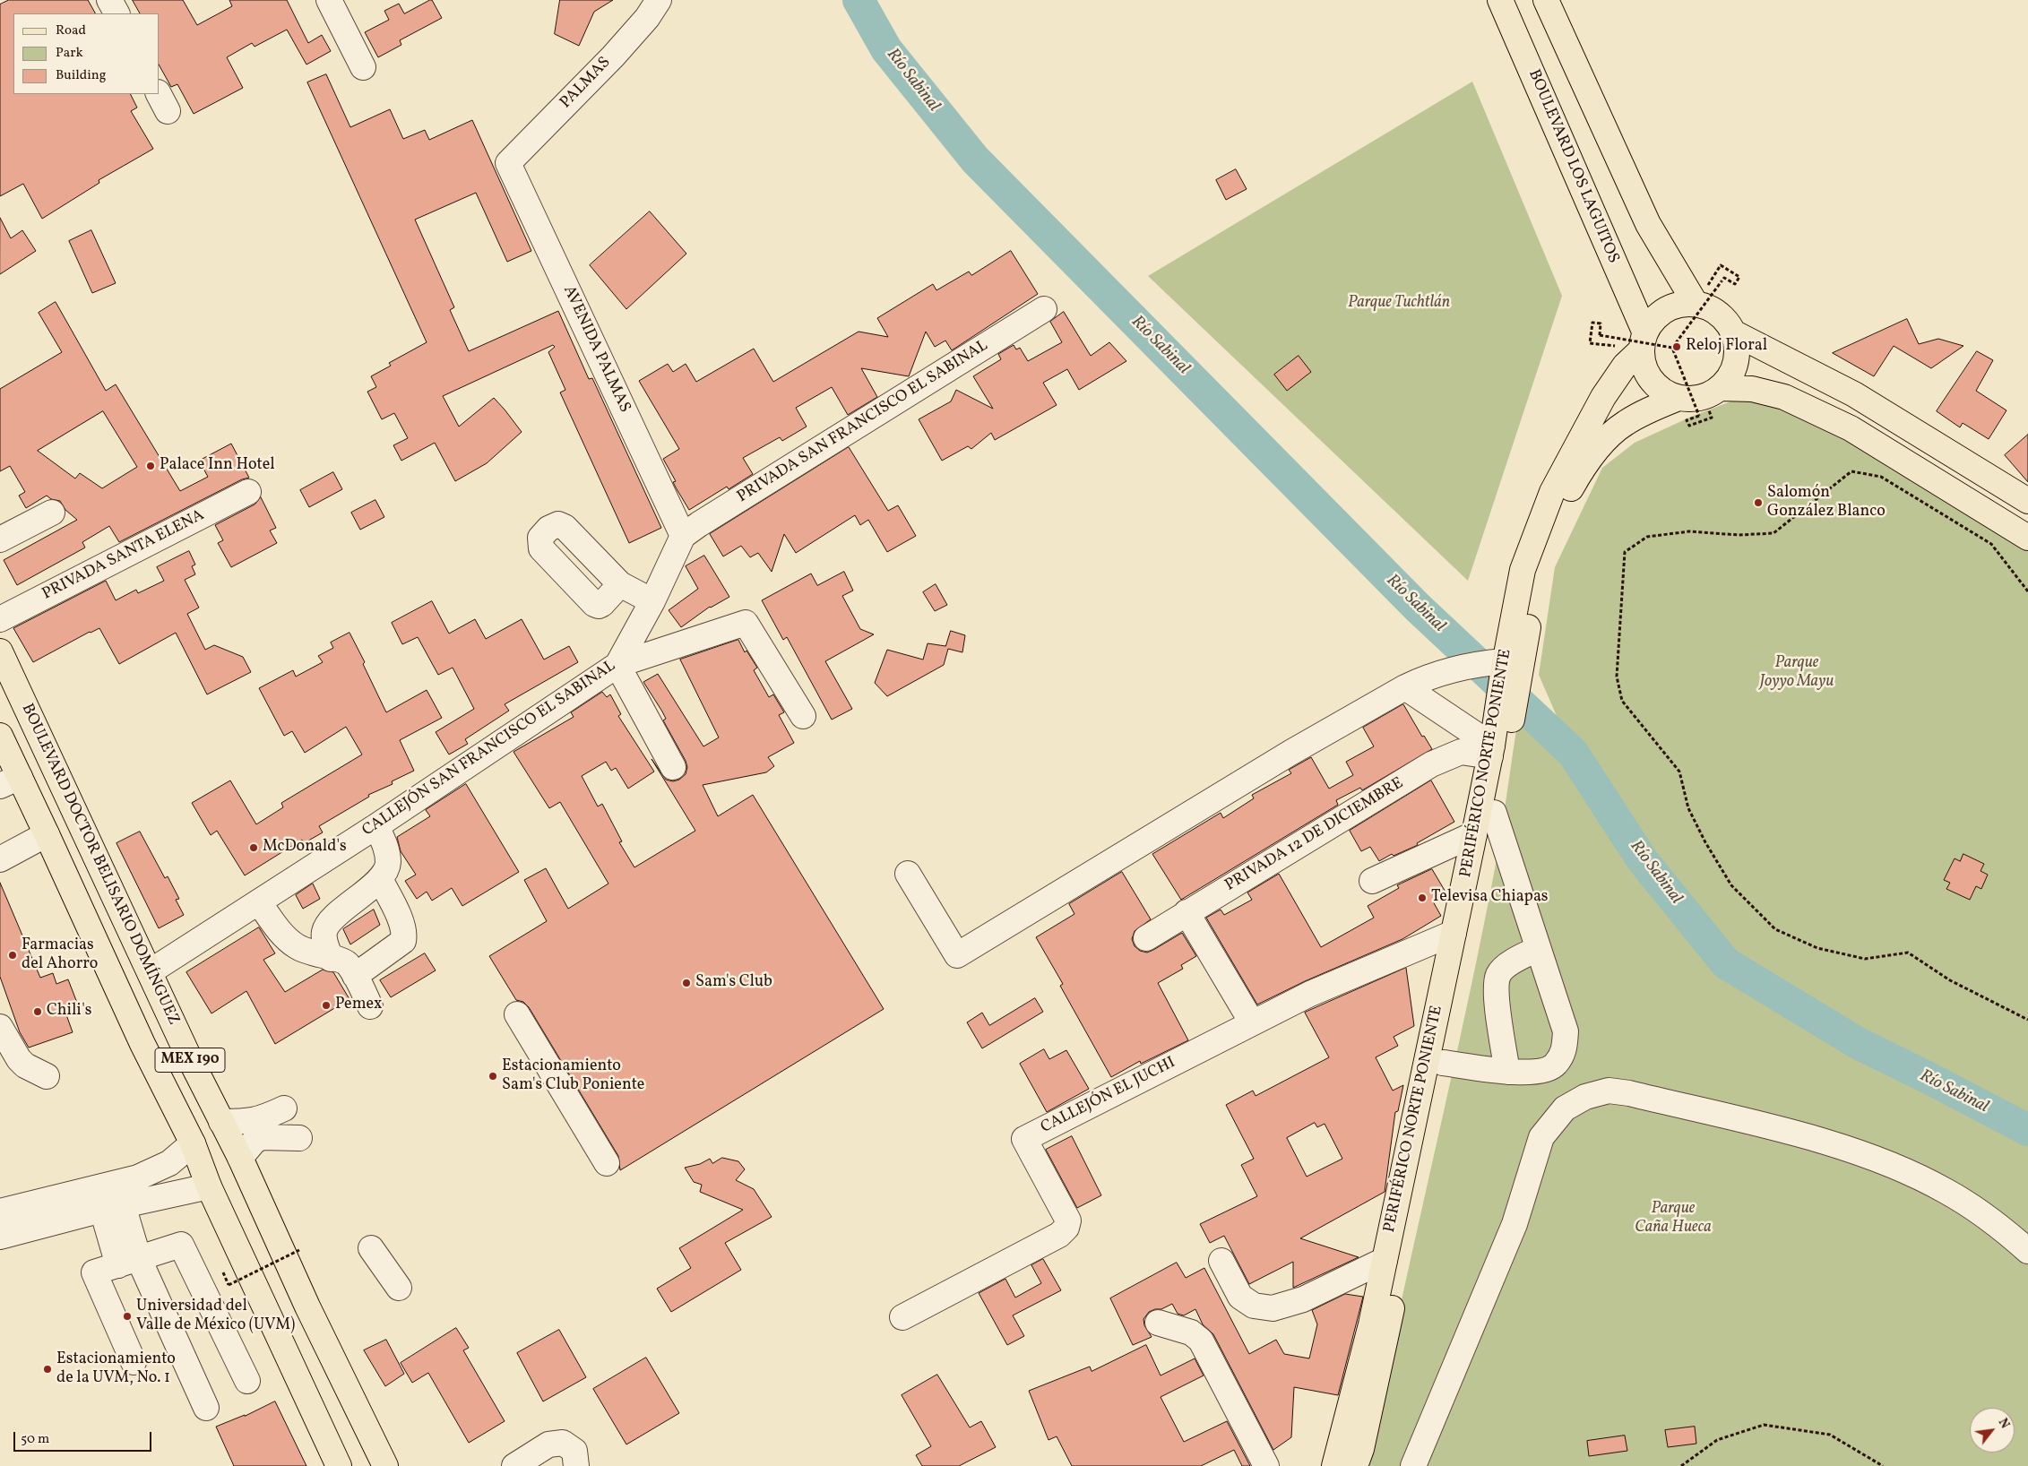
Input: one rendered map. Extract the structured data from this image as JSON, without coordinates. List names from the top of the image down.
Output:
{
  "streets": {
    "main road": [
      "BOULEVARD LOS LAGUITOS",
      "PERIFÉRICO NORTE PONIENTE",
      "BOULEVARD DOCTOR BELISARIO DOMÍNGUEZ",
      "MEX 190"
    ],
    "street": [
      "PALMAS",
      "AVENIDA PALMAS",
      "PRIVADA SAN FRANCISCO EL SABINAL",
      "PRIVADA SANTA ELENA",
      "CALLEJÓN SAN FRANCISCO EL SABINAL",
      "PRIVADA 12 DE DICIEMBRE",
      "CALLEJÓN EL JUCHI"
    ]
  },
  "crossings": [
    ["PALMAS", "AVENIDA PALMAS"],
    ["BOULEVARD LOS LAGUITOS", "PERIFÉRICO NORTE PONIENTE"],
    ["AVENIDA PALMAS", "PRIVADA SAN FRANCISCO EL SABINAL"],
    ["AVENIDA PALMAS", "CALLEJÓN SAN FRANCISCO EL SABINAL"],
    ["PRIVADA SAN FRANCISCO EL SABINAL", "CALLEJÓN SAN FRANCISCO EL SABINAL"],
    ["CALLEJÓN SAN FRANCISCO EL SABINAL", "BOULEVARD DOCTOR BELISARIO DOMÍNGUEZ"],
    ["PERIFÉRICO NORTE PONIENTE", "PRIVADA 12 DE DICIEMBRE"],
    ["PERIFÉRICO NORTE PONIENTE", "CALLEJÓN EL JUCHI"]
  ],
  "water": ["Río Sabinal"],
  "parks": ["Parque Tuchtlán", "Parque Joyyo Mayu", "Parque Caña Hueca"],
  "places": [
    "Reloj Floral",
    "Palace Inn Hotel",
    "Salomón González Blanco",
    "McDonald's",
    "Televisa Chiapas",
    "Farmacias del Ahorro",
    "Sam's Club",
    "Pemex",
    "Chili's",
    "Estacionamiento Sam's Club Poniente",
    "Universidad del Valle de México (UVM)",
    "Estacionamiento de la UVM, No. 1"
  ],
  "legend": ["Road", "Park", "Building"],
  "scale_bar": "50 m",
  "north": "top right"
}
